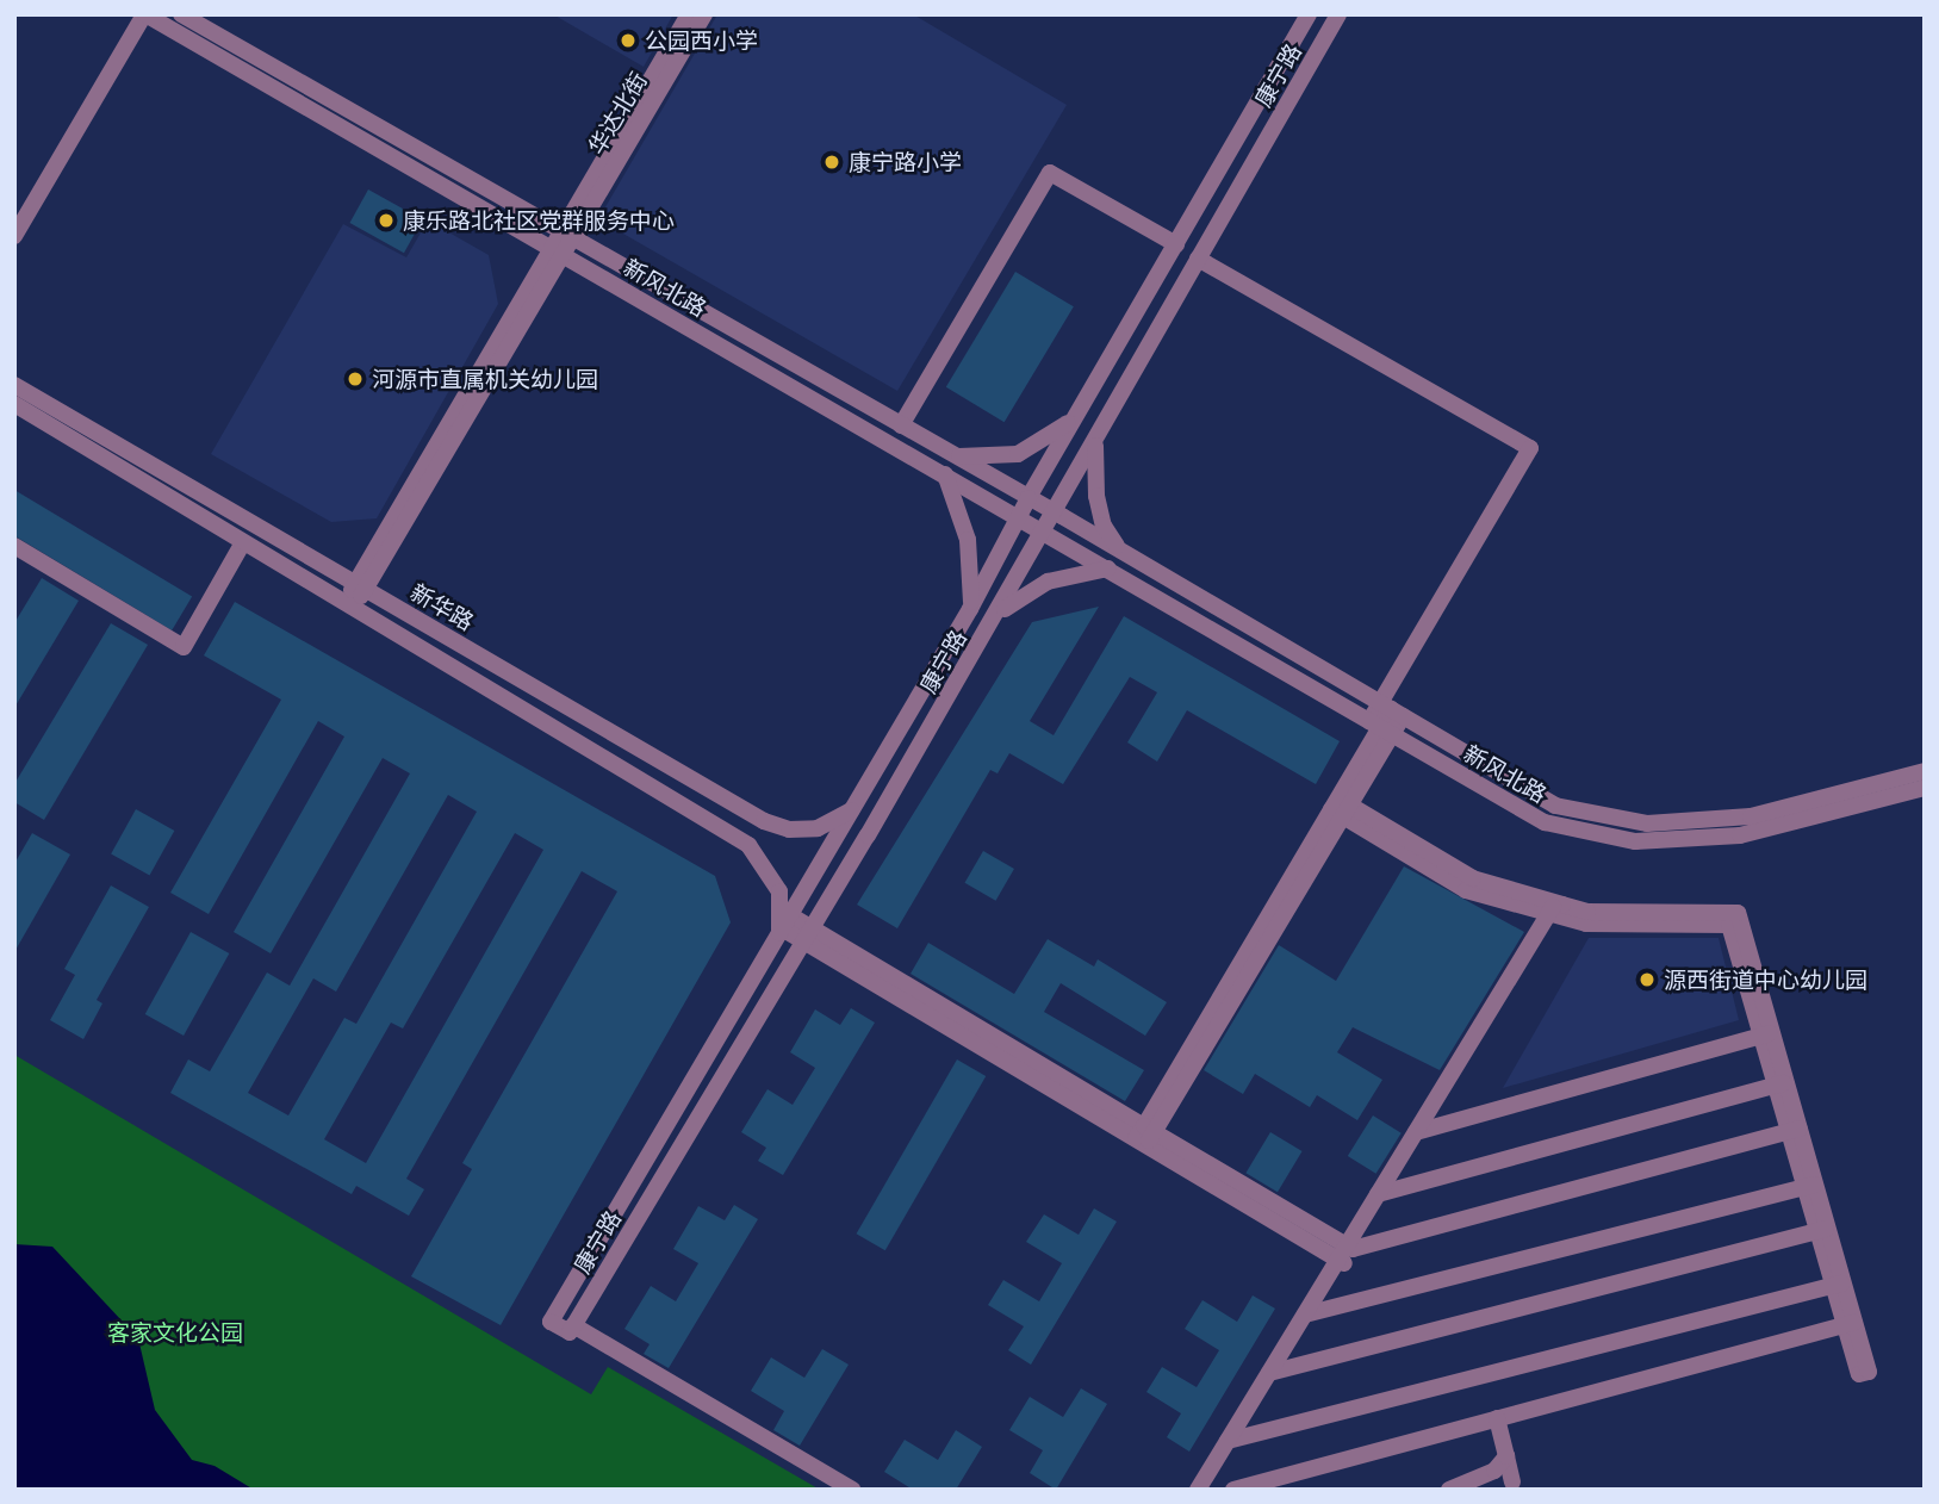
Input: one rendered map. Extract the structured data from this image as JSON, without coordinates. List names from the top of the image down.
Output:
{
  "streets": {
    "street": [
      "康宁路",
      "华达北街",
      "新风北路",
      "新华路"
    ]
  },
  "crossings": [
    ["康宁路", "新风北路"],
    ["康宁路", "新华路"],
    ["华达北街", "新风北路"]
  ],
  "parks": ["客家文化公园"],
  "places": [
    "公园西小学",
    "康宁路小学",
    "康乐路北社区党群服务中心",
    "河源市直属机关幼儿园",
    "源西街道中心幼儿园"
  ]
}
